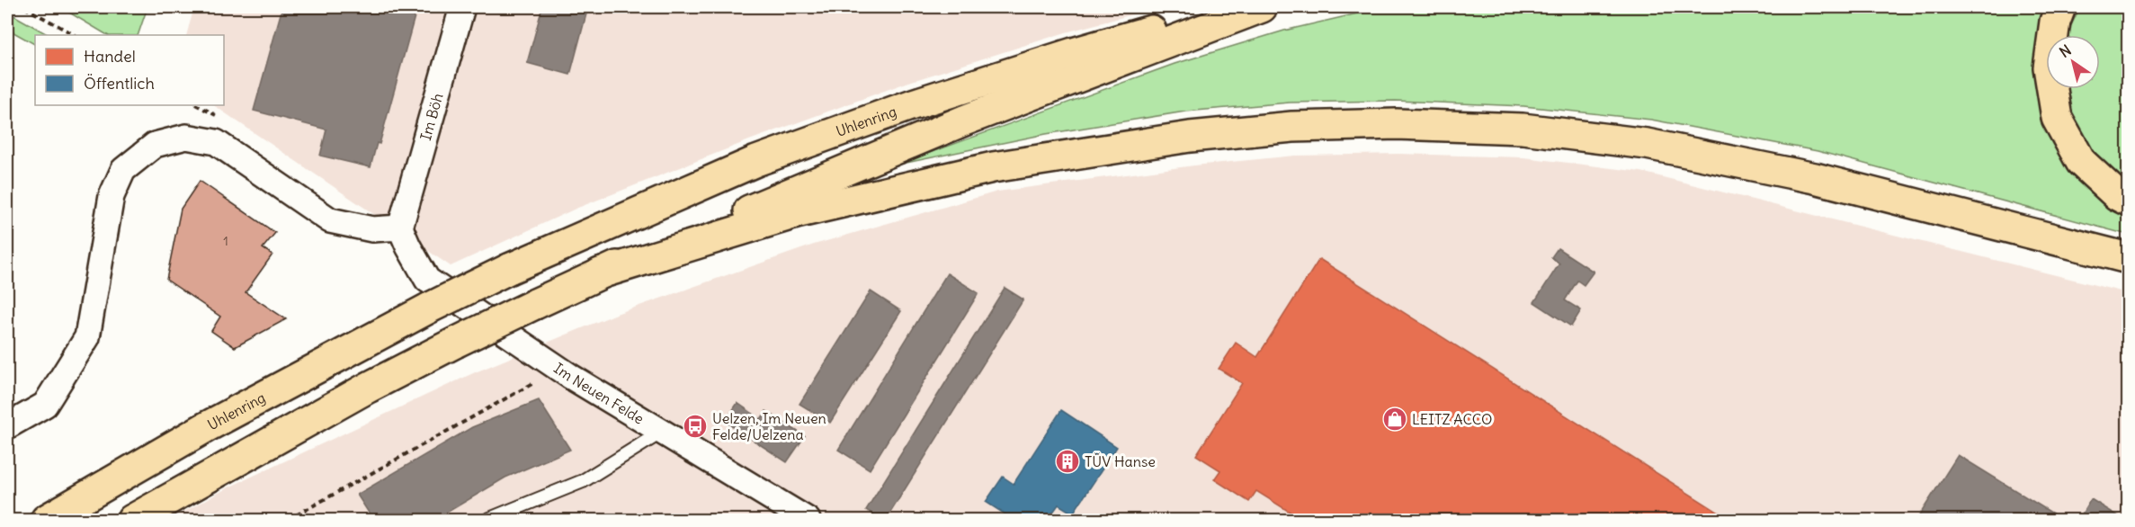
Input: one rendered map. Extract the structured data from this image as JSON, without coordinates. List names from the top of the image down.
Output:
{
  "streets": {
    "highway": ["Uhlenring"],
    "street": ["Im Böh", "Im Neuen Felde"]
  },
  "crossings": [
    ["Im Böh", "Im Neuen Felde"]
  ],
  "places": {
    "shop": ["LEITZ ACCO"],
    "bus stop": ["Uelzen, Im Neuen Felde/Uelzena"],
    "building": ["TÜV Hanse"]
  },
  "house_numbers": ["1"],
  "legend": ["Handel", "Öffentlich"],
  "north": "top left"
}
